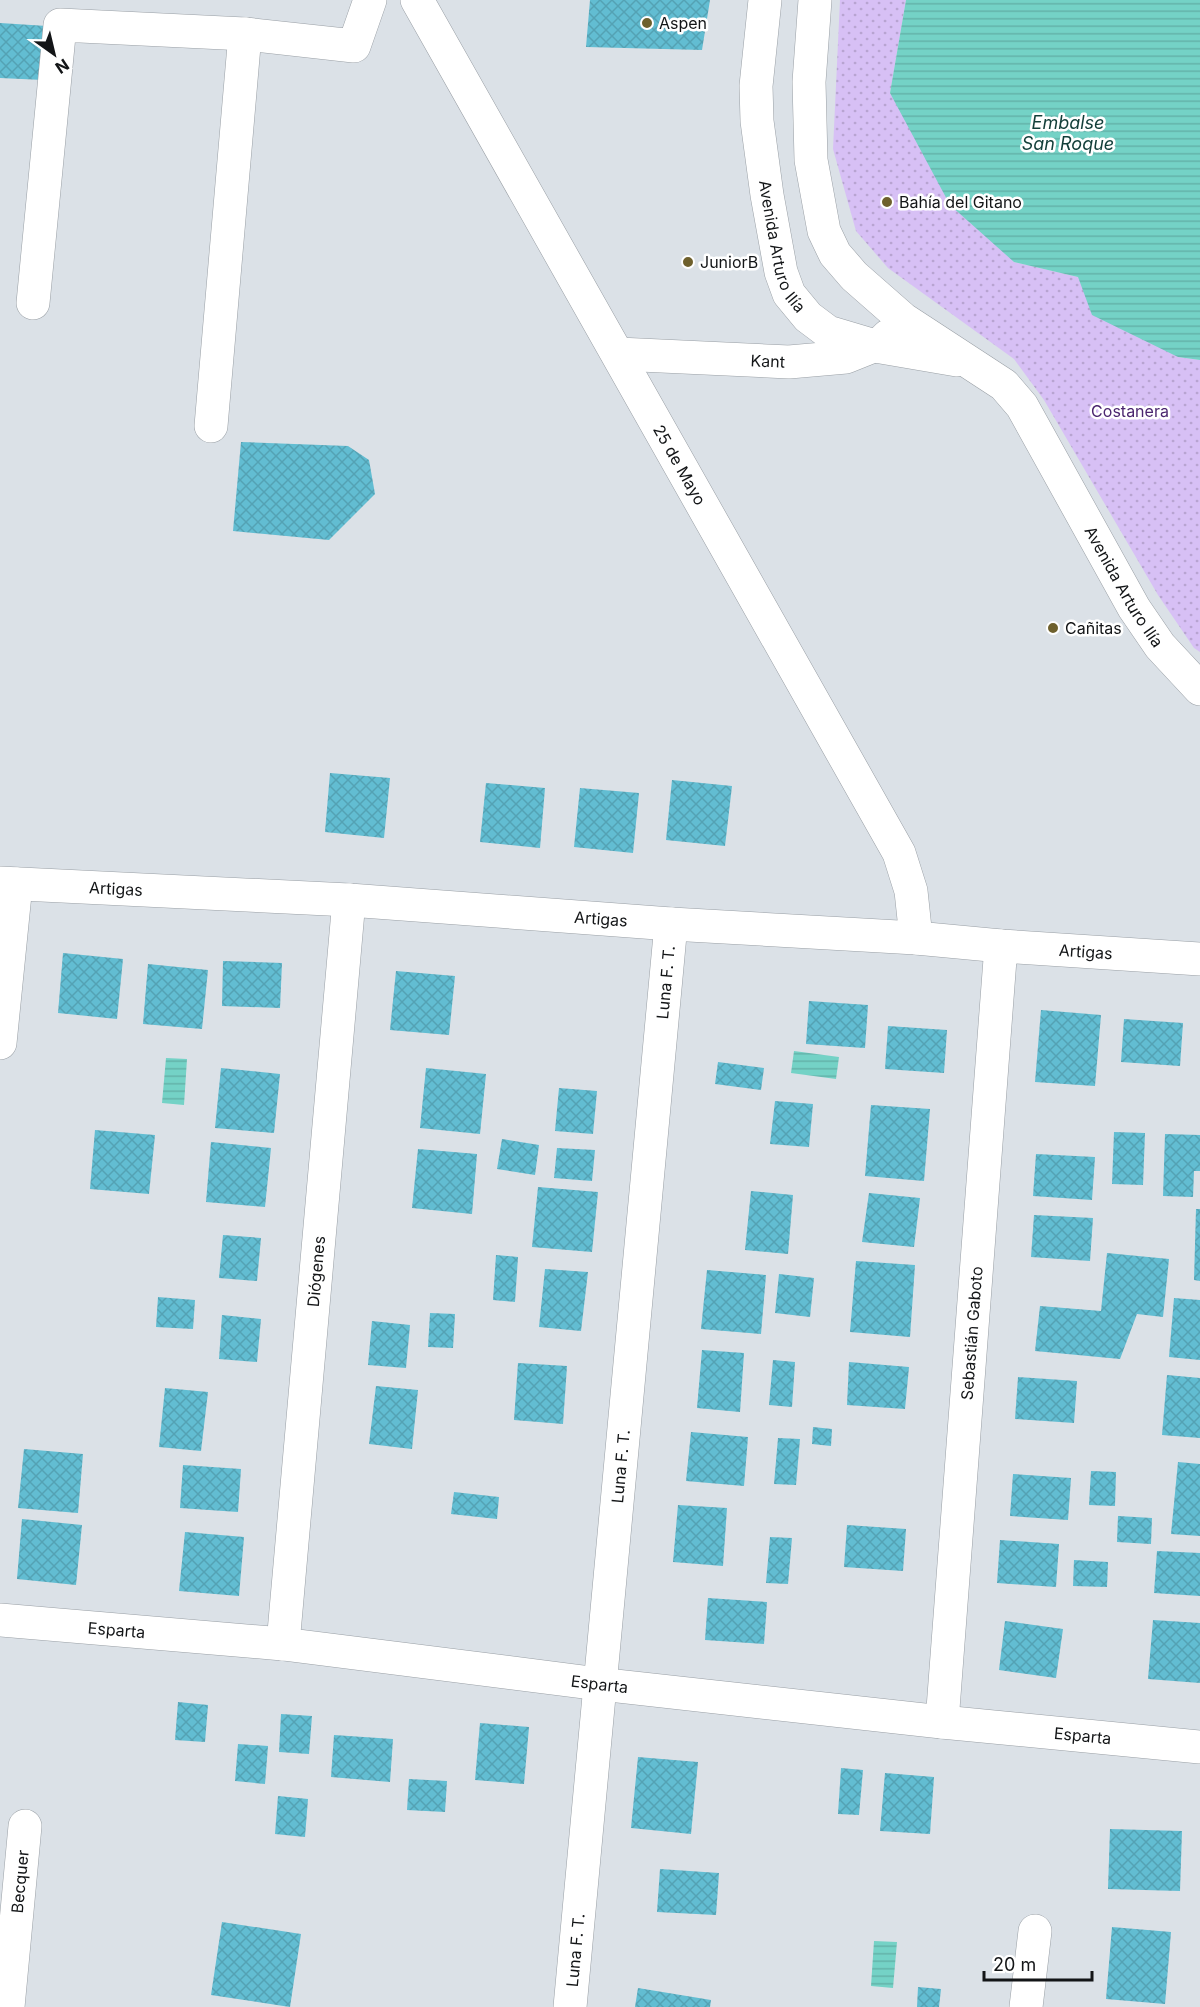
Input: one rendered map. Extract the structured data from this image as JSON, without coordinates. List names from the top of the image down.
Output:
{
  "streets": {
    "street": [
      "Avenida Arturo Ilía",
      "Kant",
      "25 de Mayo",
      "Artigas",
      "Luna F. T.",
      "Diógenes",
      "Sebastián Gaboto",
      "Esparta",
      "Becquer"
    ]
  },
  "crossings": [
    ["Avenida Arturo Ilía", "Kant"],
    ["Kant", "25 de Mayo"],
    ["25 de Mayo", "Artigas"],
    ["Artigas", "Luna F. T."],
    ["Artigas", "Diógenes"],
    ["Artigas", "Sebastián Gaboto"],
    ["Luna F. T.", "Esparta"],
    ["Diógenes", "Esparta"],
    ["Sebastián Gaboto", "Esparta"]
  ],
  "water": ["Embalse San Roque"],
  "parks": ["Costanera"],
  "places": [
    "Aspen",
    "Bahía del Gitano",
    "JuniorB",
    "Cañitas"
  ],
  "scale_bar": "20 m",
  "north": "bottom right"
}
